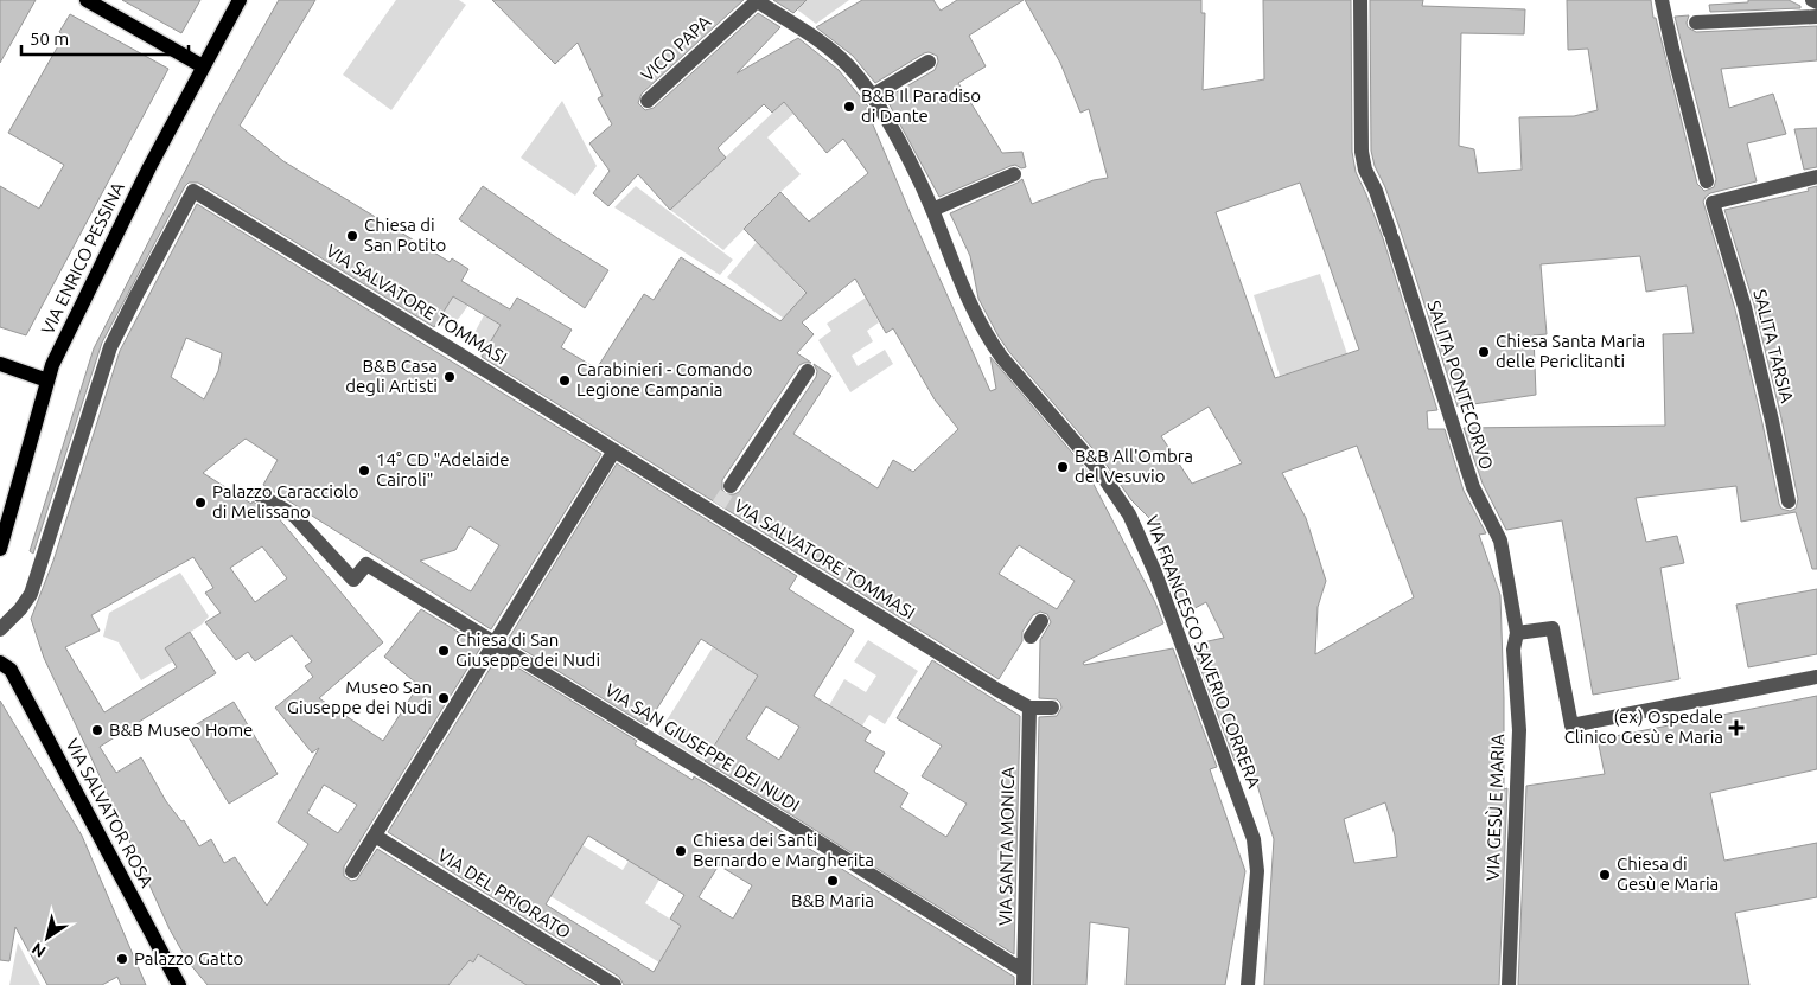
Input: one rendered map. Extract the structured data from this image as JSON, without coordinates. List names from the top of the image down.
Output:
{
  "streets": {
    "main road": ["VIA ENRICO PESSINA", "VIA SALVATOR ROSA"],
    "street": [
      "VICO PAPA",
      "VIA SALVATORE TOMMASI",
      "SALITA TARSIA",
      "SALITA PONTECORVO",
      "VIA FRANCESCO SAVERIO CORRERA",
      "VIA SAN GIUSEPPE DEI NUDI",
      "VIA GESÙ E MARIA",
      "VIA SANTA MONICA",
      "VIA DEL PRIORATO"
    ]
  },
  "crossings": [
    ["VICO PAPA", "VIA FRANCESCO SAVERIO CORRERA"],
    ["VIA SALVATORE TOMMASI", "VIA SANTA MONICA"],
    ["SALITA PONTECORVO", "VIA GESÙ E MARIA"],
    ["VIA SAN GIUSEPPE DEI NUDI", "VIA SANTA MONICA"]
  ],
  "places": {
    "other": [
      "B&B Il Paradiso di Dante",
      "Chiesa di San Potito",
      "Chiesa Santa Maria delle Periclitanti",
      "B&B Casa degli Artisti",
      "Carabinieri - Comando Legione Campania",
      "B&B All'Ombra del Vesuvio",
      "14° CD \"Adelaide Cairoli\"",
      "Palazzo Caracciolo di Melissano",
      "Chiesa di San Giuseppe dei Nudi",
      "Museo San Giuseppe dei Nudi",
      "B&B Museo Home",
      "Chiesa dei Santi Bernardo e Margherita",
      "Chiesa di Gesù e Maria",
      "B&B Maria",
      "Palazzo Gatto"
    ],
    "health": ["(ex) Ospedale Clinico Gesù e Maria"]
  },
  "scale_bar": "50 m",
  "north": "bottom left"
}
